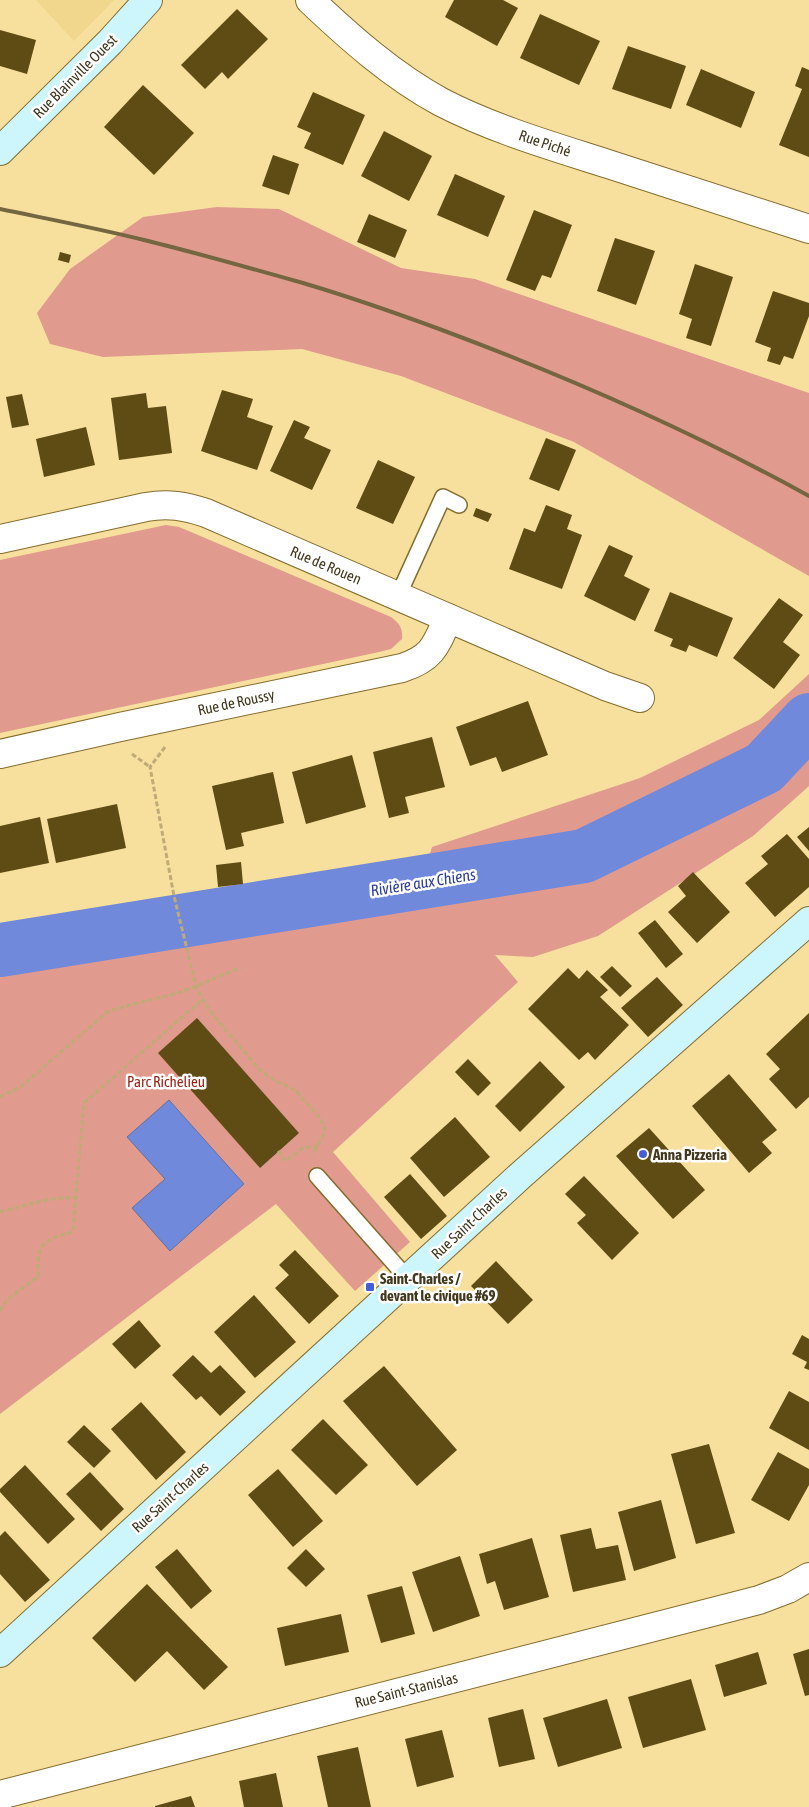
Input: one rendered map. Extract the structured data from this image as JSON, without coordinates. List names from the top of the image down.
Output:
{
  "streets": {
    "street": [
      "Rue Blainville Ouest",
      "Rue Piché",
      "Rue de Rouen",
      "Rue de Roussy",
      "Rue Saint-Charles",
      "Rue Saint-Stanislas"
    ]
  },
  "crossings": [
    ["Rue de Rouen", "Rue de Roussy"]
  ],
  "water": ["Rivière aux Chiens"],
  "parks": ["Parc Richelieu"],
  "places": {
    "other": ["Anna Pizzeria"],
    "transit": ["Saint-Charles / devant le civique #69"]
  }
}
